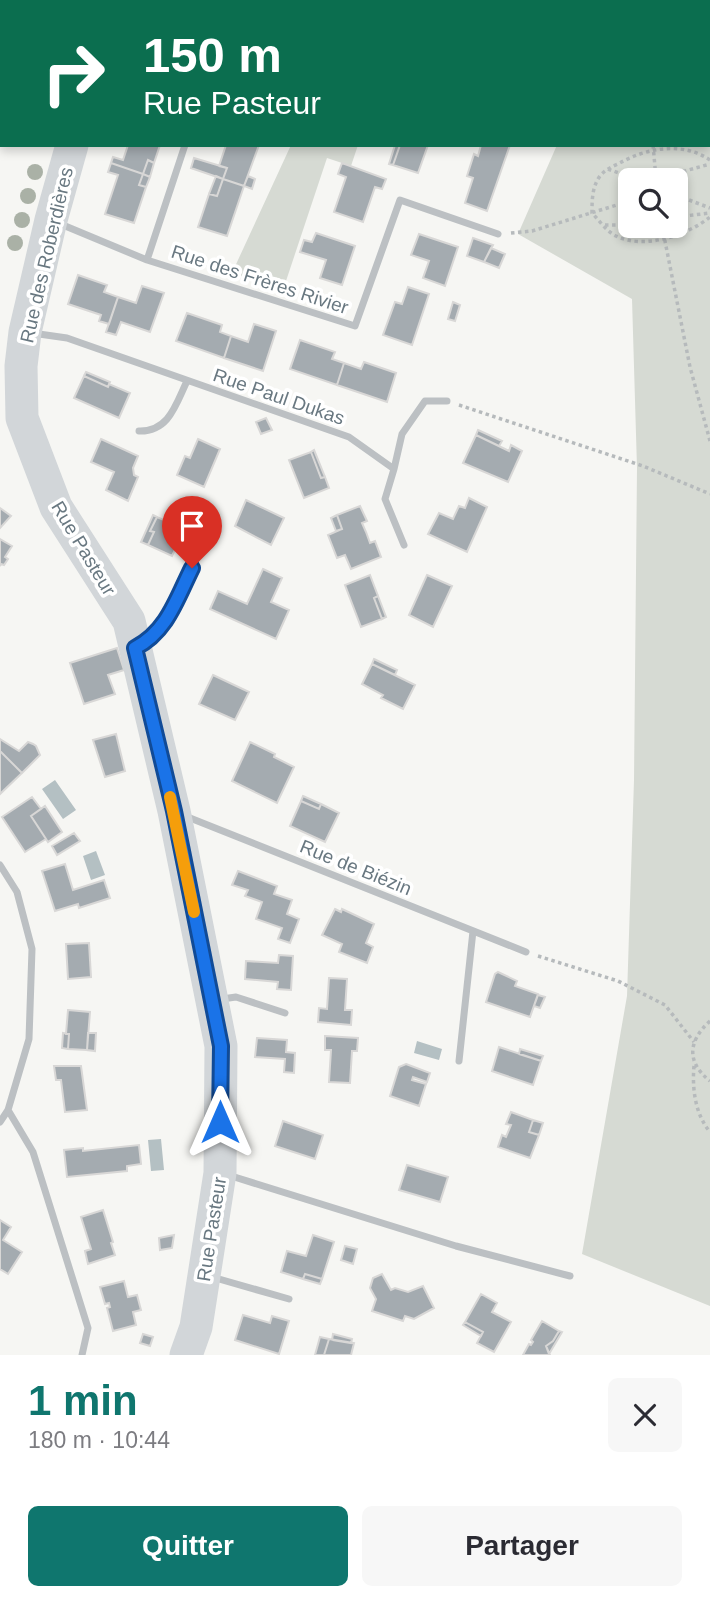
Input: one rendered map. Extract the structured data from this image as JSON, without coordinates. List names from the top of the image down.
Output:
{
  "streets": {
    "street": [
      "Rue des Roberdières",
      "Rue des Frères Rivier",
      "Rue Paul Dukas",
      "Rue Pasteur",
      "Rue de Biézin"
    ]
  },
  "crossings": [
    ["Rue des Roberdières", "Rue des Frères Rivier"],
    ["Rue des Roberdières", "Rue Paul Dukas"],
    ["Rue des Roberdières", "Rue Pasteur"],
    ["Rue Pasteur", "Rue de Biézin"]
  ],
  "page": {
    "turn": ["150 m", "Rue Pasteur"],
    "heading": ["1 min", "180 m · 10:44"],
    "buttons": ["Quitter", "Partager"]
  }
}
